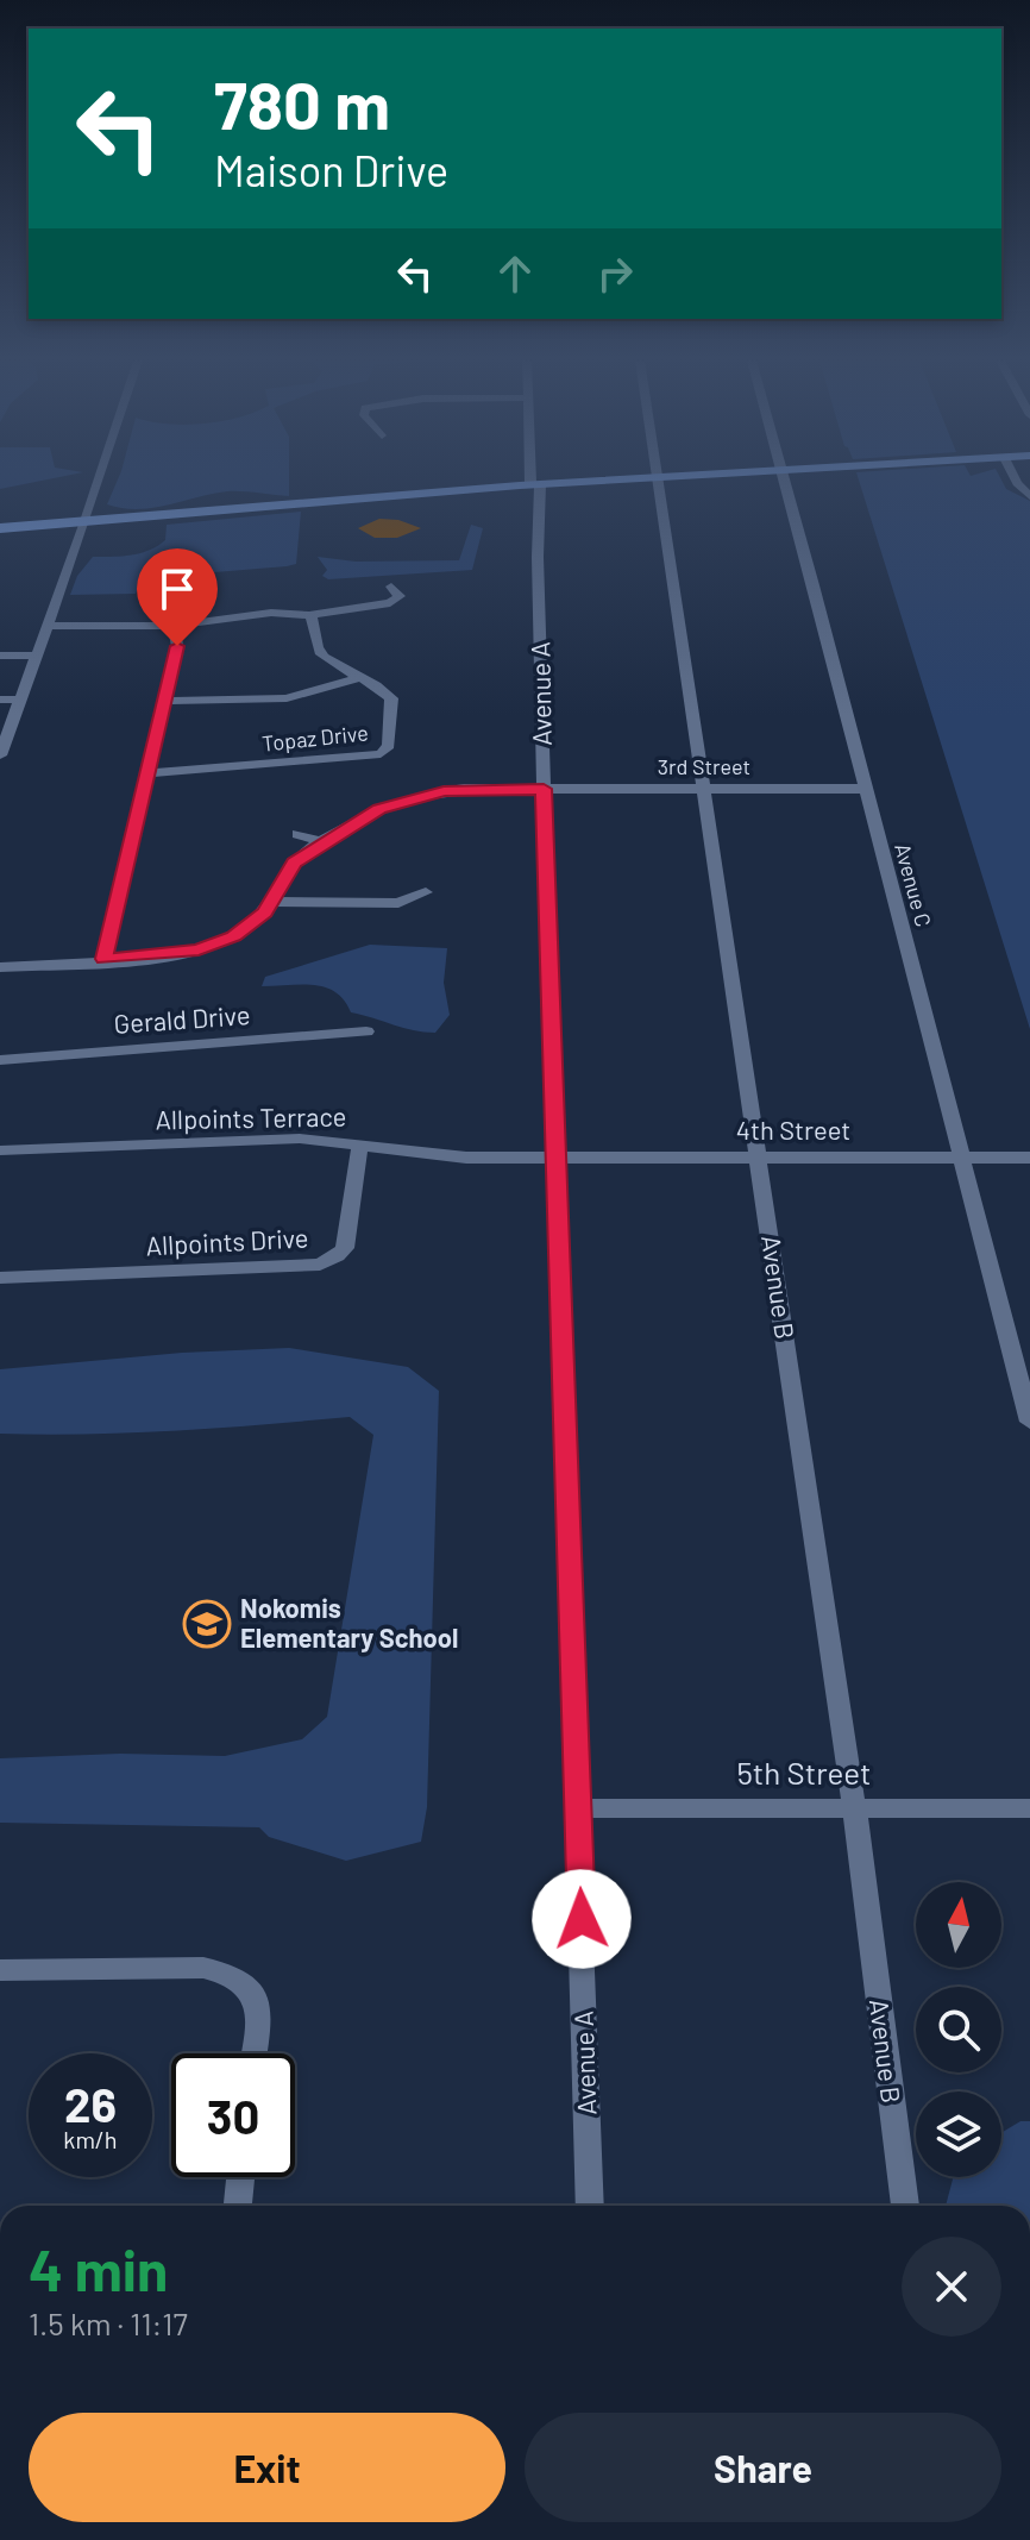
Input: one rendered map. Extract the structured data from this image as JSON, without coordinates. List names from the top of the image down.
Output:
{
  "streets": {
    "street": [
      "Avenue A",
      "Topaz Drive",
      "3rd Street",
      "Avenue C",
      "Gerald Drive",
      "Allpoints Terrace",
      "4th Street",
      "Allpoints Drive",
      "Avenue B",
      "5th Street"
    ]
  },
  "crossings": [
    ["Avenue A", "3rd Street"],
    ["Avenue A", "Allpoints Terrace"],
    ["Avenue A", "4th Street"],
    ["Avenue A", "5th Street"],
    ["3rd Street", "Avenue C"],
    ["3rd Street", "Avenue B"],
    ["Avenue C", "4th Street"],
    ["Allpoints Terrace", "4th Street"],
    ["Allpoints Terrace", "Allpoints Drive"],
    ["4th Street", "Avenue B"],
    ["Avenue B", "5th Street"]
  ],
  "places": {
    "school or university": ["Nokomis Elementary School"]
  },
  "north": "top",
  "page": {
    "turn": ["780 m", "Maison Drive"],
    "speed": "26 km/h",
    "limit": "30",
    "heading": ["4 min", "1.5 km · 11:17"],
    "buttons": ["Exit", "Share"]
  }
}
